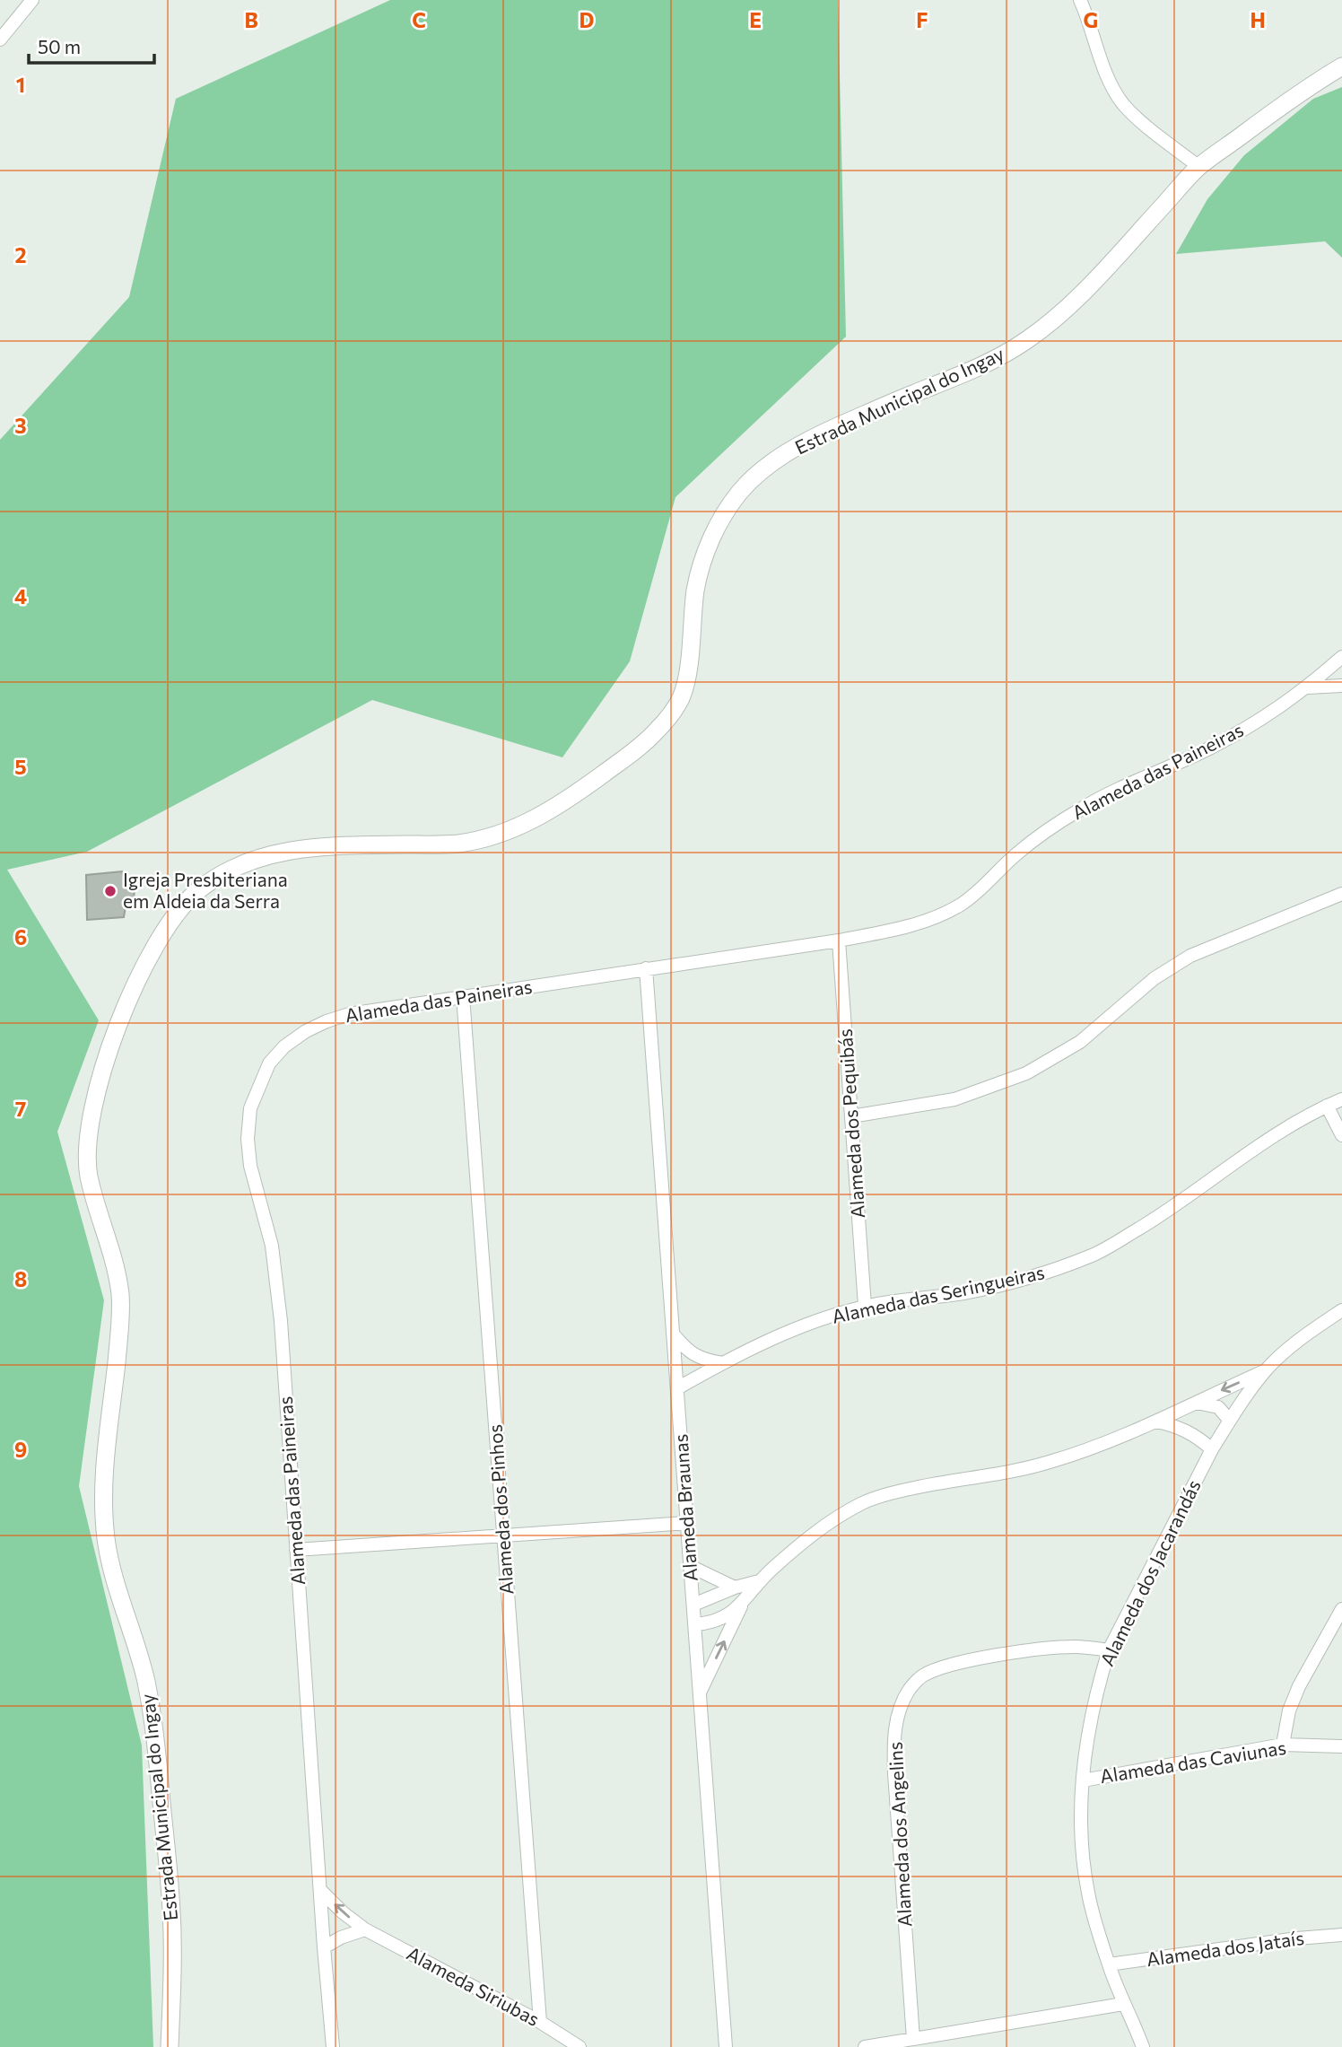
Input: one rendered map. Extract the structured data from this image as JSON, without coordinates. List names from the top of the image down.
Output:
{
  "streets": {
    "street": [
      "Estrada Municipal do Ingay",
      "Alameda das Paineiras",
      "Alameda dos Pequibás",
      "Alameda das Seringueiras",
      "Alameda Braunas",
      "Alameda dos Pinhos",
      "Alameda dos Jacarandás",
      "Alameda das Caviunas",
      "Alameda dos Angelins",
      "Alameda dos Jataís",
      "Alameda Siriubas"
    ]
  },
  "crossings": [
    ["Alameda das Paineiras", "Alameda dos Pequibás"],
    ["Alameda das Paineiras", "Alameda Braunas"],
    ["Alameda das Paineiras", "Alameda dos Pinhos"],
    ["Alameda das Paineiras", "Alameda Siriubas"],
    ["Alameda dos Pequibás", "Alameda das Seringueiras"],
    ["Alameda das Seringueiras", "Alameda Braunas"],
    ["Alameda dos Pinhos", "Alameda Siriubas"],
    ["Alameda dos Jacarandás", "Alameda das Caviunas"],
    ["Alameda dos Jacarandás", "Alameda dos Angelins"],
    ["Alameda dos Jacarandás", "Alameda dos Jataís"]
  ],
  "places": ["Igreja Presbiteriana em Aldeia da Serra"],
  "scale_bar": "50 m",
  "grid": {
    "columns": [
      "B",
      "C",
      "D",
      "E",
      "F",
      "G",
      "H"
    ],
    "rows": [
      "1",
      "2",
      "3",
      "4",
      "5",
      "6",
      "7",
      "8",
      "9"
    ]
  }
}
